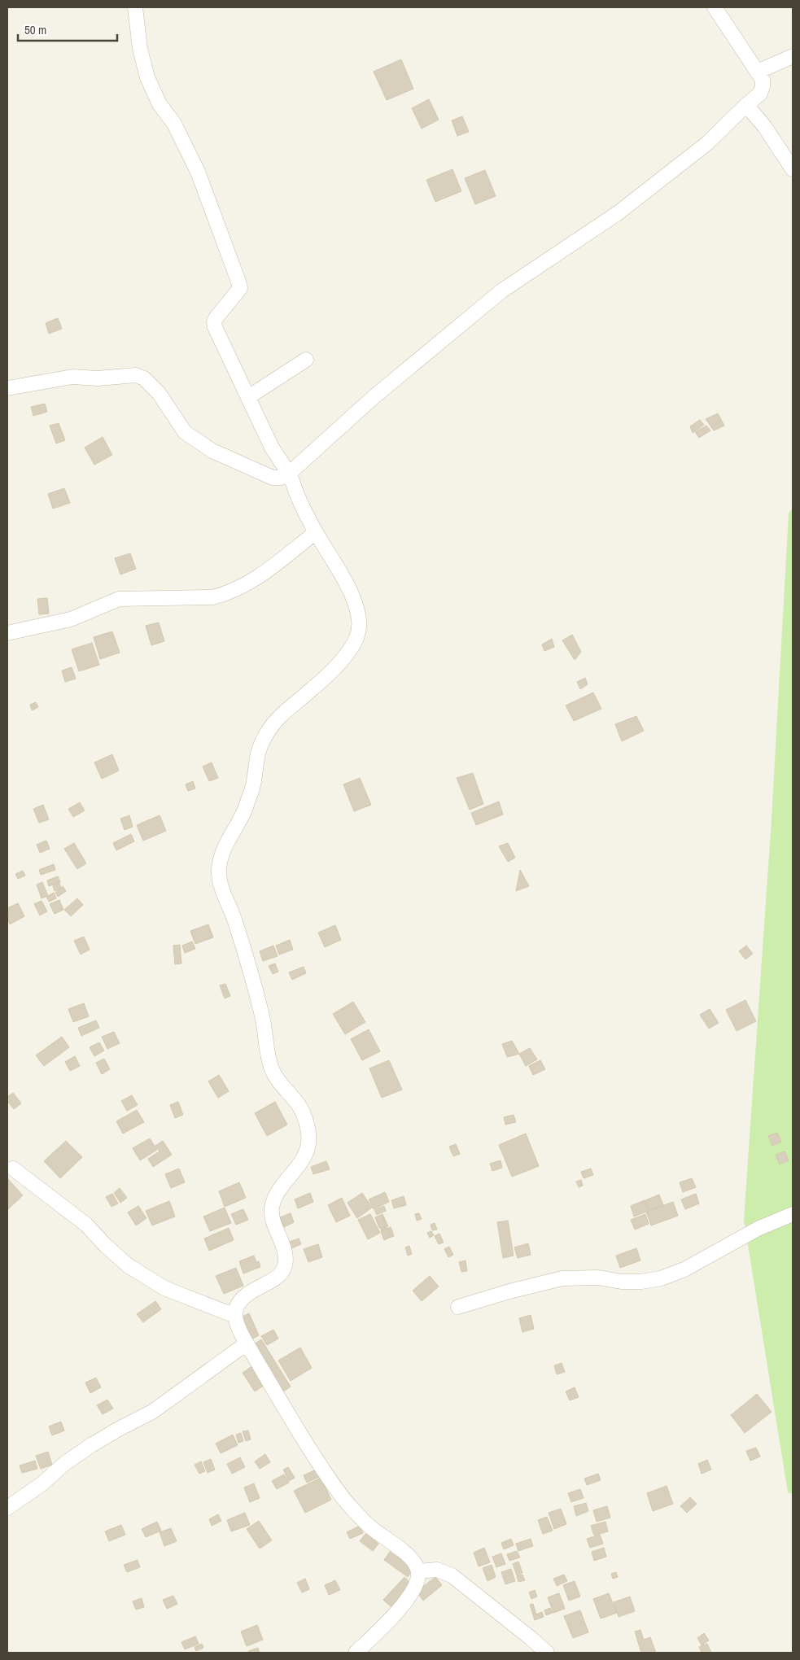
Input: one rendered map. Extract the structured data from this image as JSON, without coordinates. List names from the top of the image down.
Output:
{
  "scale_bar": "50 m"
}
